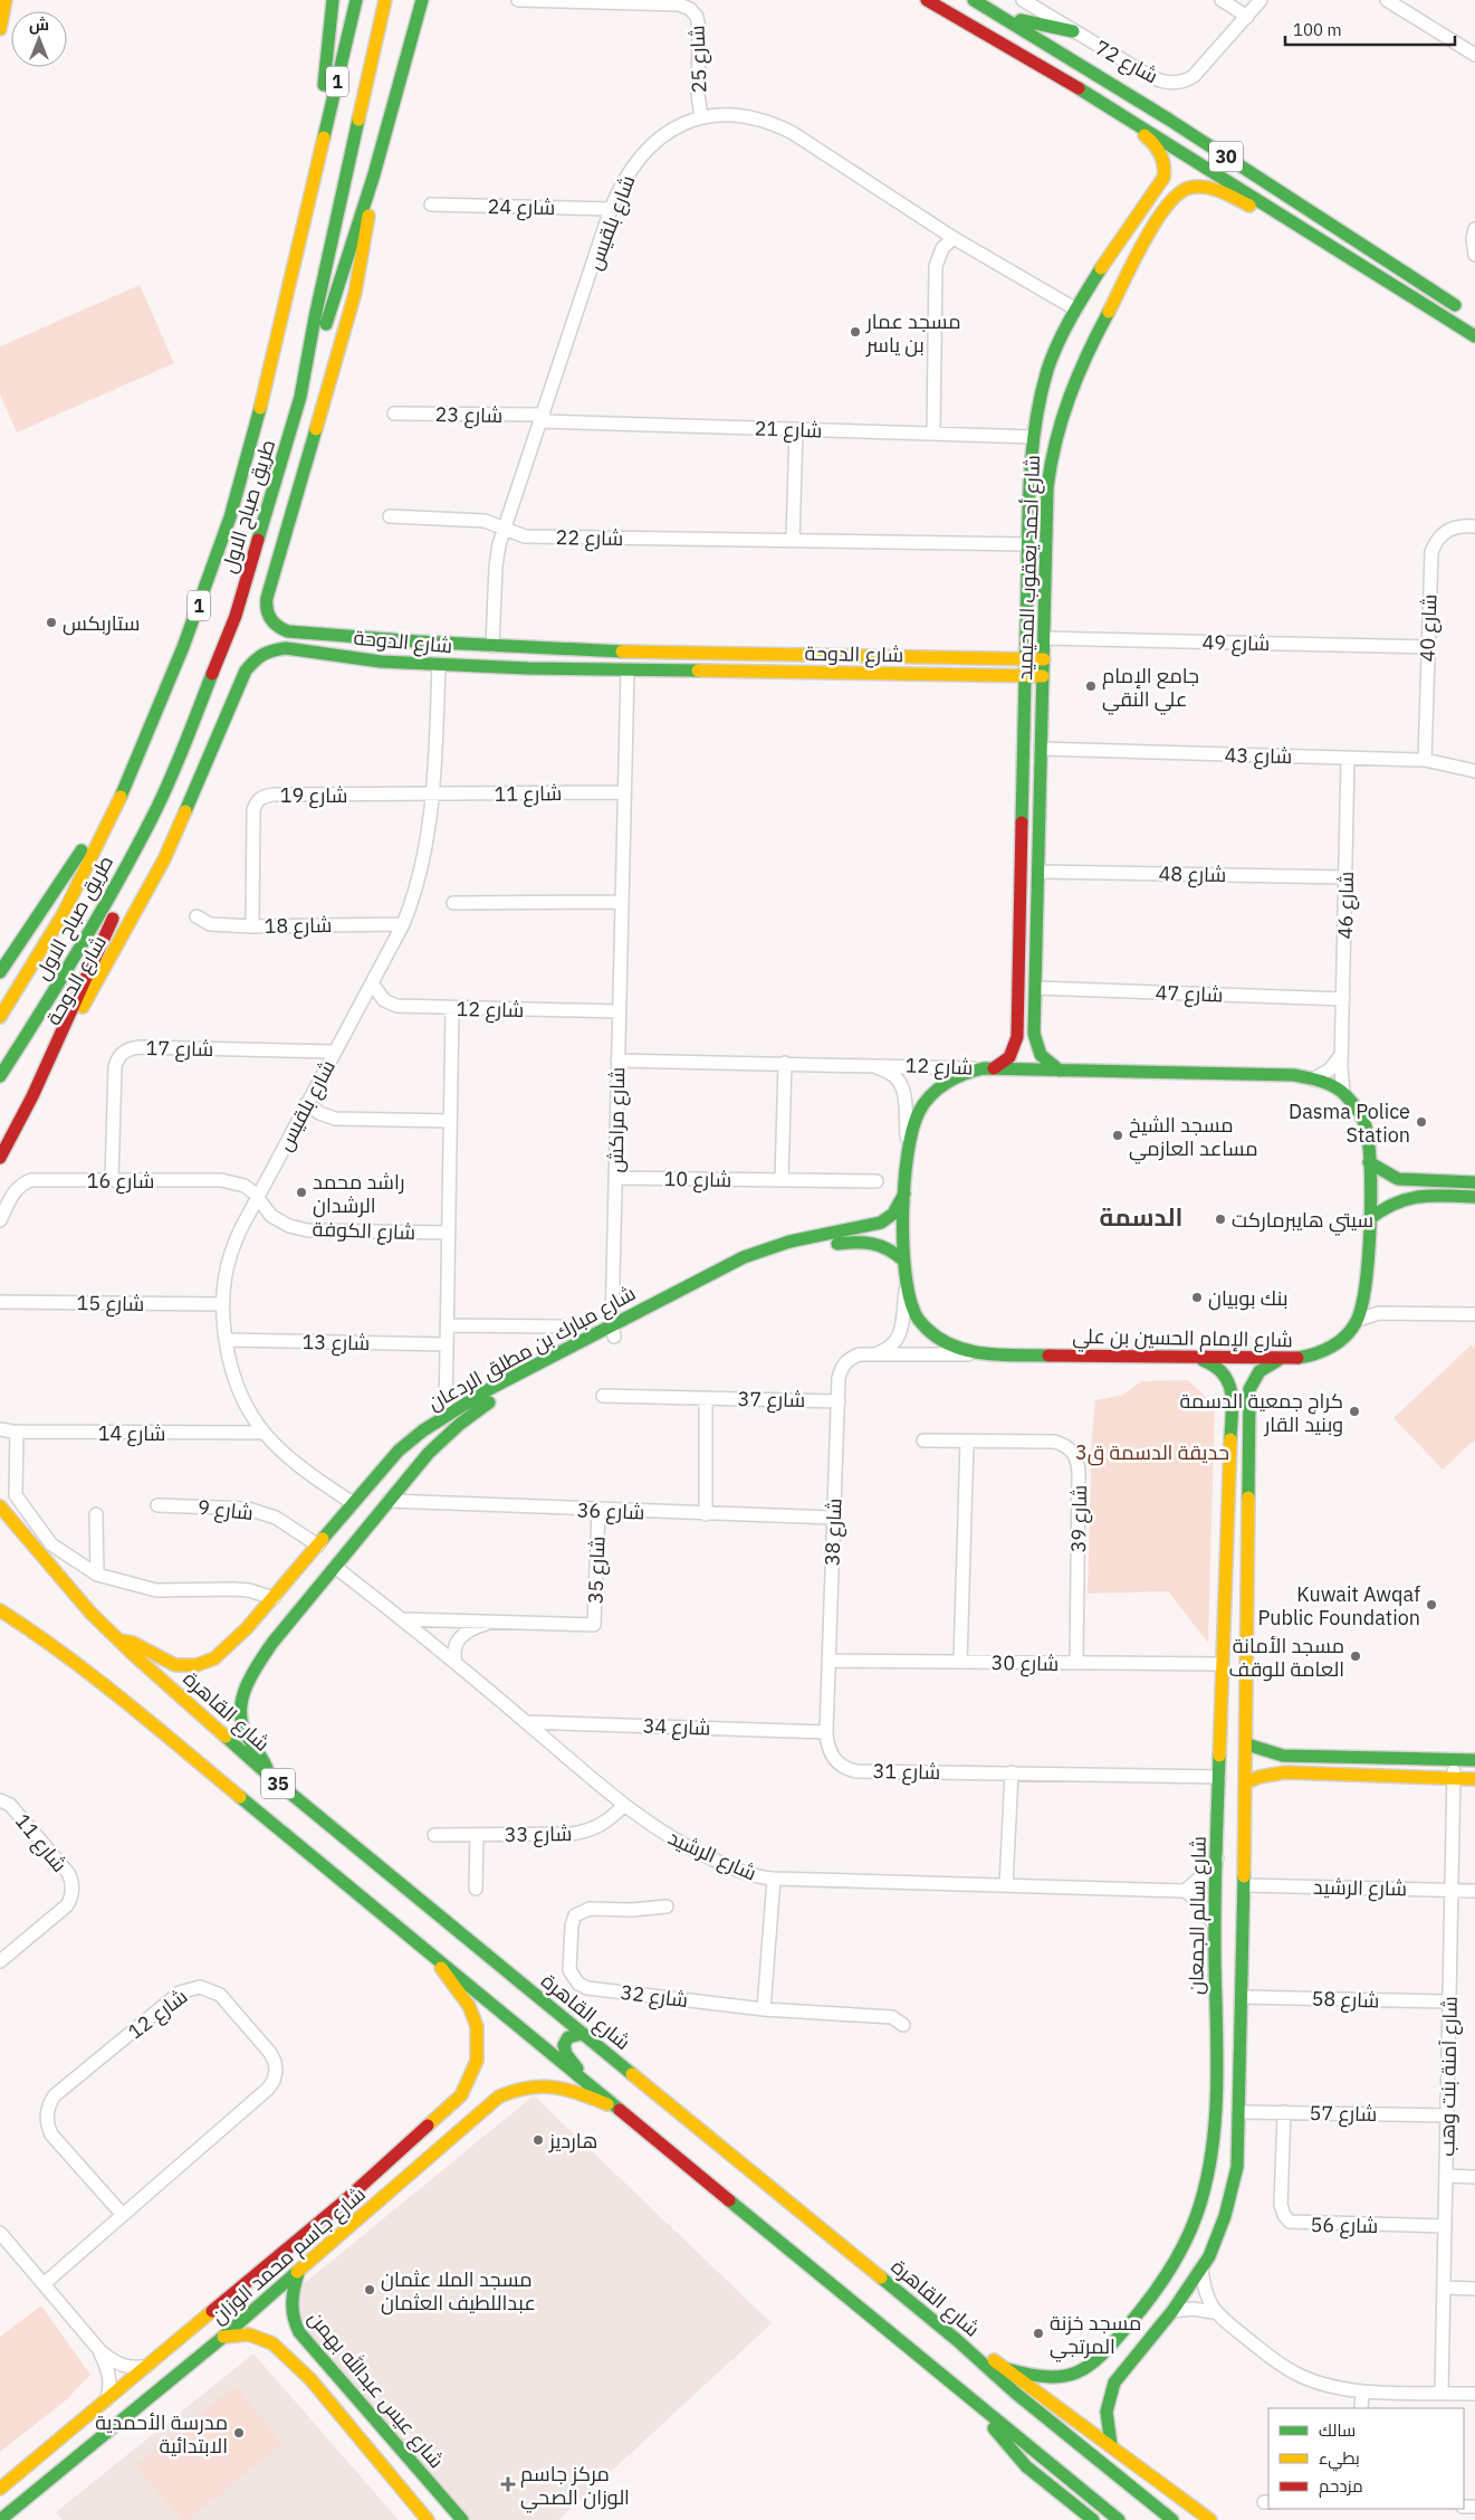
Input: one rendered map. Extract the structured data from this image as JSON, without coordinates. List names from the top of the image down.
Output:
{
  "streets": {
    "main road": [
      "1",
      "30",
      "طريق صباح الاول",
      "شارع أحمد يعقوب المحيميد",
      "شارع الدوحة",
      "شارع الإمام الحسين بن علي",
      "شارع مبارك بن مطلق الردعان",
      "شارع القاهرة",
      "35",
      "شارع سالم الجمعان",
      "شارع جاسم محمد الوزان",
      "شارع عيس عبدالله بهمن"
    ],
    "street": [
      "شارع 25",
      "شارع 72",
      "شارع 24",
      "شارع بلقيس",
      "شارع 23",
      "شارع 21",
      "شارع 22",
      "شارع 40",
      "شارع 49",
      "شارع 43",
      "شارع 11",
      "شارع 19",
      "شارع 48",
      "شارع 46",
      "شارع 18",
      "شارع 47",
      "شارع 12",
      "شارع 17",
      "شارع مراكش",
      "شارع 10",
      "شارع 16",
      "شارع الكوفة",
      "شارع 15",
      "شارع 13",
      "شارع 37",
      "شارع 14",
      "شارع 9",
      "شارع 36",
      "شارع 39",
      "شارع 38",
      "شارع 35",
      "شارع 30",
      "شارع 34",
      "شارع 31",
      "شارع 33",
      "شارع الرشيد",
      "شارع 32",
      "شارع 58",
      "شارع آمنة بنت وهب",
      "شارع 57",
      "شارع 56"
    ]
  },
  "crossings": [
    ["شارع 25", "شارع بلقيس"],
    ["30", "شارع أحمد يعقوب المحيميد"],
    ["شارع 24", "شارع بلقيس"],
    ["شارع بلقيس", "شارع 23"],
    ["شارع بلقيس", "شارع 21"],
    ["شارع بلقيس", "شارع 22"],
    ["شارع بلقيس", "شارع أحمد يعقوب المحيميد"],
    ["شارع بلقيس", "شارع الدوحة"],
    ["شارع بلقيس", "شارع 11"],
    ["شارع بلقيس", "شارع 19"],
    ["شارع بلقيس", "شارع 18"],
    ["شارع بلقيس", "شارع 12"],
    ["شارع بلقيس", "شارع 17"],
    ["شارع بلقيس", "شارع 16"],
    ["شارع بلقيس", "شارع الكوفة"],
    ["شارع بلقيس", "شارع 15"],
    ["شارع بلقيس", "شارع 13"],
    ["شارع بلقيس", "شارع مبارك بن مطلق الردعان"],
    ["شارع بلقيس", "شارع 14"],
    ["شارع 23", "شارع 21"],
    ["شارع 21", "شارع أحمد يعقوب المحيميد"],
    ["شارع 22", "شارع أحمد يعقوب المحيميد"],
    ["شارع أحمد يعقوب المحيميد", "شارع الدوحة"],
    ["شارع أحمد يعقوب المحيميد", "شارع 49"],
    ["شارع أحمد يعقوب المحيميد", "شارع 43"],
    ["شارع أحمد يعقوب المحيميد", "شارع 48"],
    ["شارع أحمد يعقوب المحيميد", "شارع 47"],
    ["شارع أحمد يعقوب المحيميد", "شارع 12"],
    ["شارع أحمد يعقوب المحيميد", "شارع الإمام الحسين بن علي"],
    ["شارع 40", "شارع 49"],
    ["شارع 40", "شارع 43"],
    ["شارع الدوحة", "شارع مراكش"],
    ["شارع 43", "شارع 46"],
    ["شارع 11", "شارع 19"],
    ["شارع 11", "شارع مراكش"],
    ["شارع 19", "شارع 18"],
    ["شارع 48", "شارع 46"],
    ["شارع 46", "شارع 47"],
    ["شارع 46", "شارع الإمام الحسين بن علي"],
    ["شارع 12", "شارع مراكش"],
    ["شارع 12", "شارع الإمام الحسين بن علي"],
    ["شارع 17", "شارع 16"],
    ["شارع مراكش", "شارع 10"],
    ["شارع مراكش", "شارع مبارك بن مطلق الردعان"],
    ["شارع 16", "شارع الكوفة"],
    ["شارع الإمام الحسين بن علي", "شارع مبارك بن مطلق الردعان"],
    ["شارع الإمام الحسين بن علي", "شارع 38"],
    ["شارع الإمام الحسين بن علي", "شارع سالم الجمعان"],
    ["شارع مبارك بن مطلق الردعان", "شارع 9"],
    ["شارع مبارك بن مطلق الردعان", "شارع 36"],
    ["شارع مبارك بن مطلق الردعان", "شارع القاهرة"],
    ["شارع مبارك بن مطلق الردعان", "شارع الرشيد"],
    ["شارع 37", "شارع 38"],
    ["شارع 36", "شارع 38"],
    ["شارع 36", "شارع 35"],
    ["شارع 39", "شارع 30"],
    ["شارع 38", "شارع 30"],
    ["شارع 38", "شارع 34"],
    ["شارع 38", "شارع 31"],
    ["شارع 35", "شارع الرشيد"],
    ["شارع 30", "شارع سالم الجمعان"],
    ["شارع 34", "شارع 31"],
    ["شارع 34", "شارع الرشيد"],
    ["شارع 31", "شارع سالم الجمعان"],
    ["35", "شارع جاسم محمد الوزان"],
    ["شارع 33", "شارع الرشيد"],
    ["شارع الرشيد", "شارع آمنة بنت وهب"],
    ["شارع 58", "شارع آمنة بنت وهب"],
    ["شارع آمنة بنت وهب", "شارع 57"],
    ["شارع آمنة بنت وهب", "شارع 56"],
    ["شارع 57", "شارع 56"],
    ["شارع جاسم محمد الوزان", "شارع عيس عبدالله بهمن"]
  ],
  "districts": ["الدسمة"],
  "parks": ["حديقة الدسمة ق3"],
  "places": {
    "other": [
      "مسجد عمار بن ياسر",
      "ستاربكس",
      "جامع الإمام علي النقي",
      "Dasma Police Station",
      "مسجد الشيخ مساعد العازمي",
      "راشد محمد الرشدان",
      "سيتي هايبرماركت",
      "بنك بوبيان",
      "كراج جمعية الدسمة وبنيد القار",
      "Kuwait Awqaf Public Foundation",
      "مسجد الأمانة العامة للوقف",
      "هارديز",
      "مسجد الملا عثمان عبداللطيف العثمان",
      "مسجد خزنة المرتجي",
      "مدرسة الأحمدية الابتدائية"
    ],
    "health": ["مركز جاسم الوزان الصحي"]
  },
  "legend": ["سالك", "بطيء", "مزدحم"],
  "scale_bar": "100 m",
  "north": "top"
}
